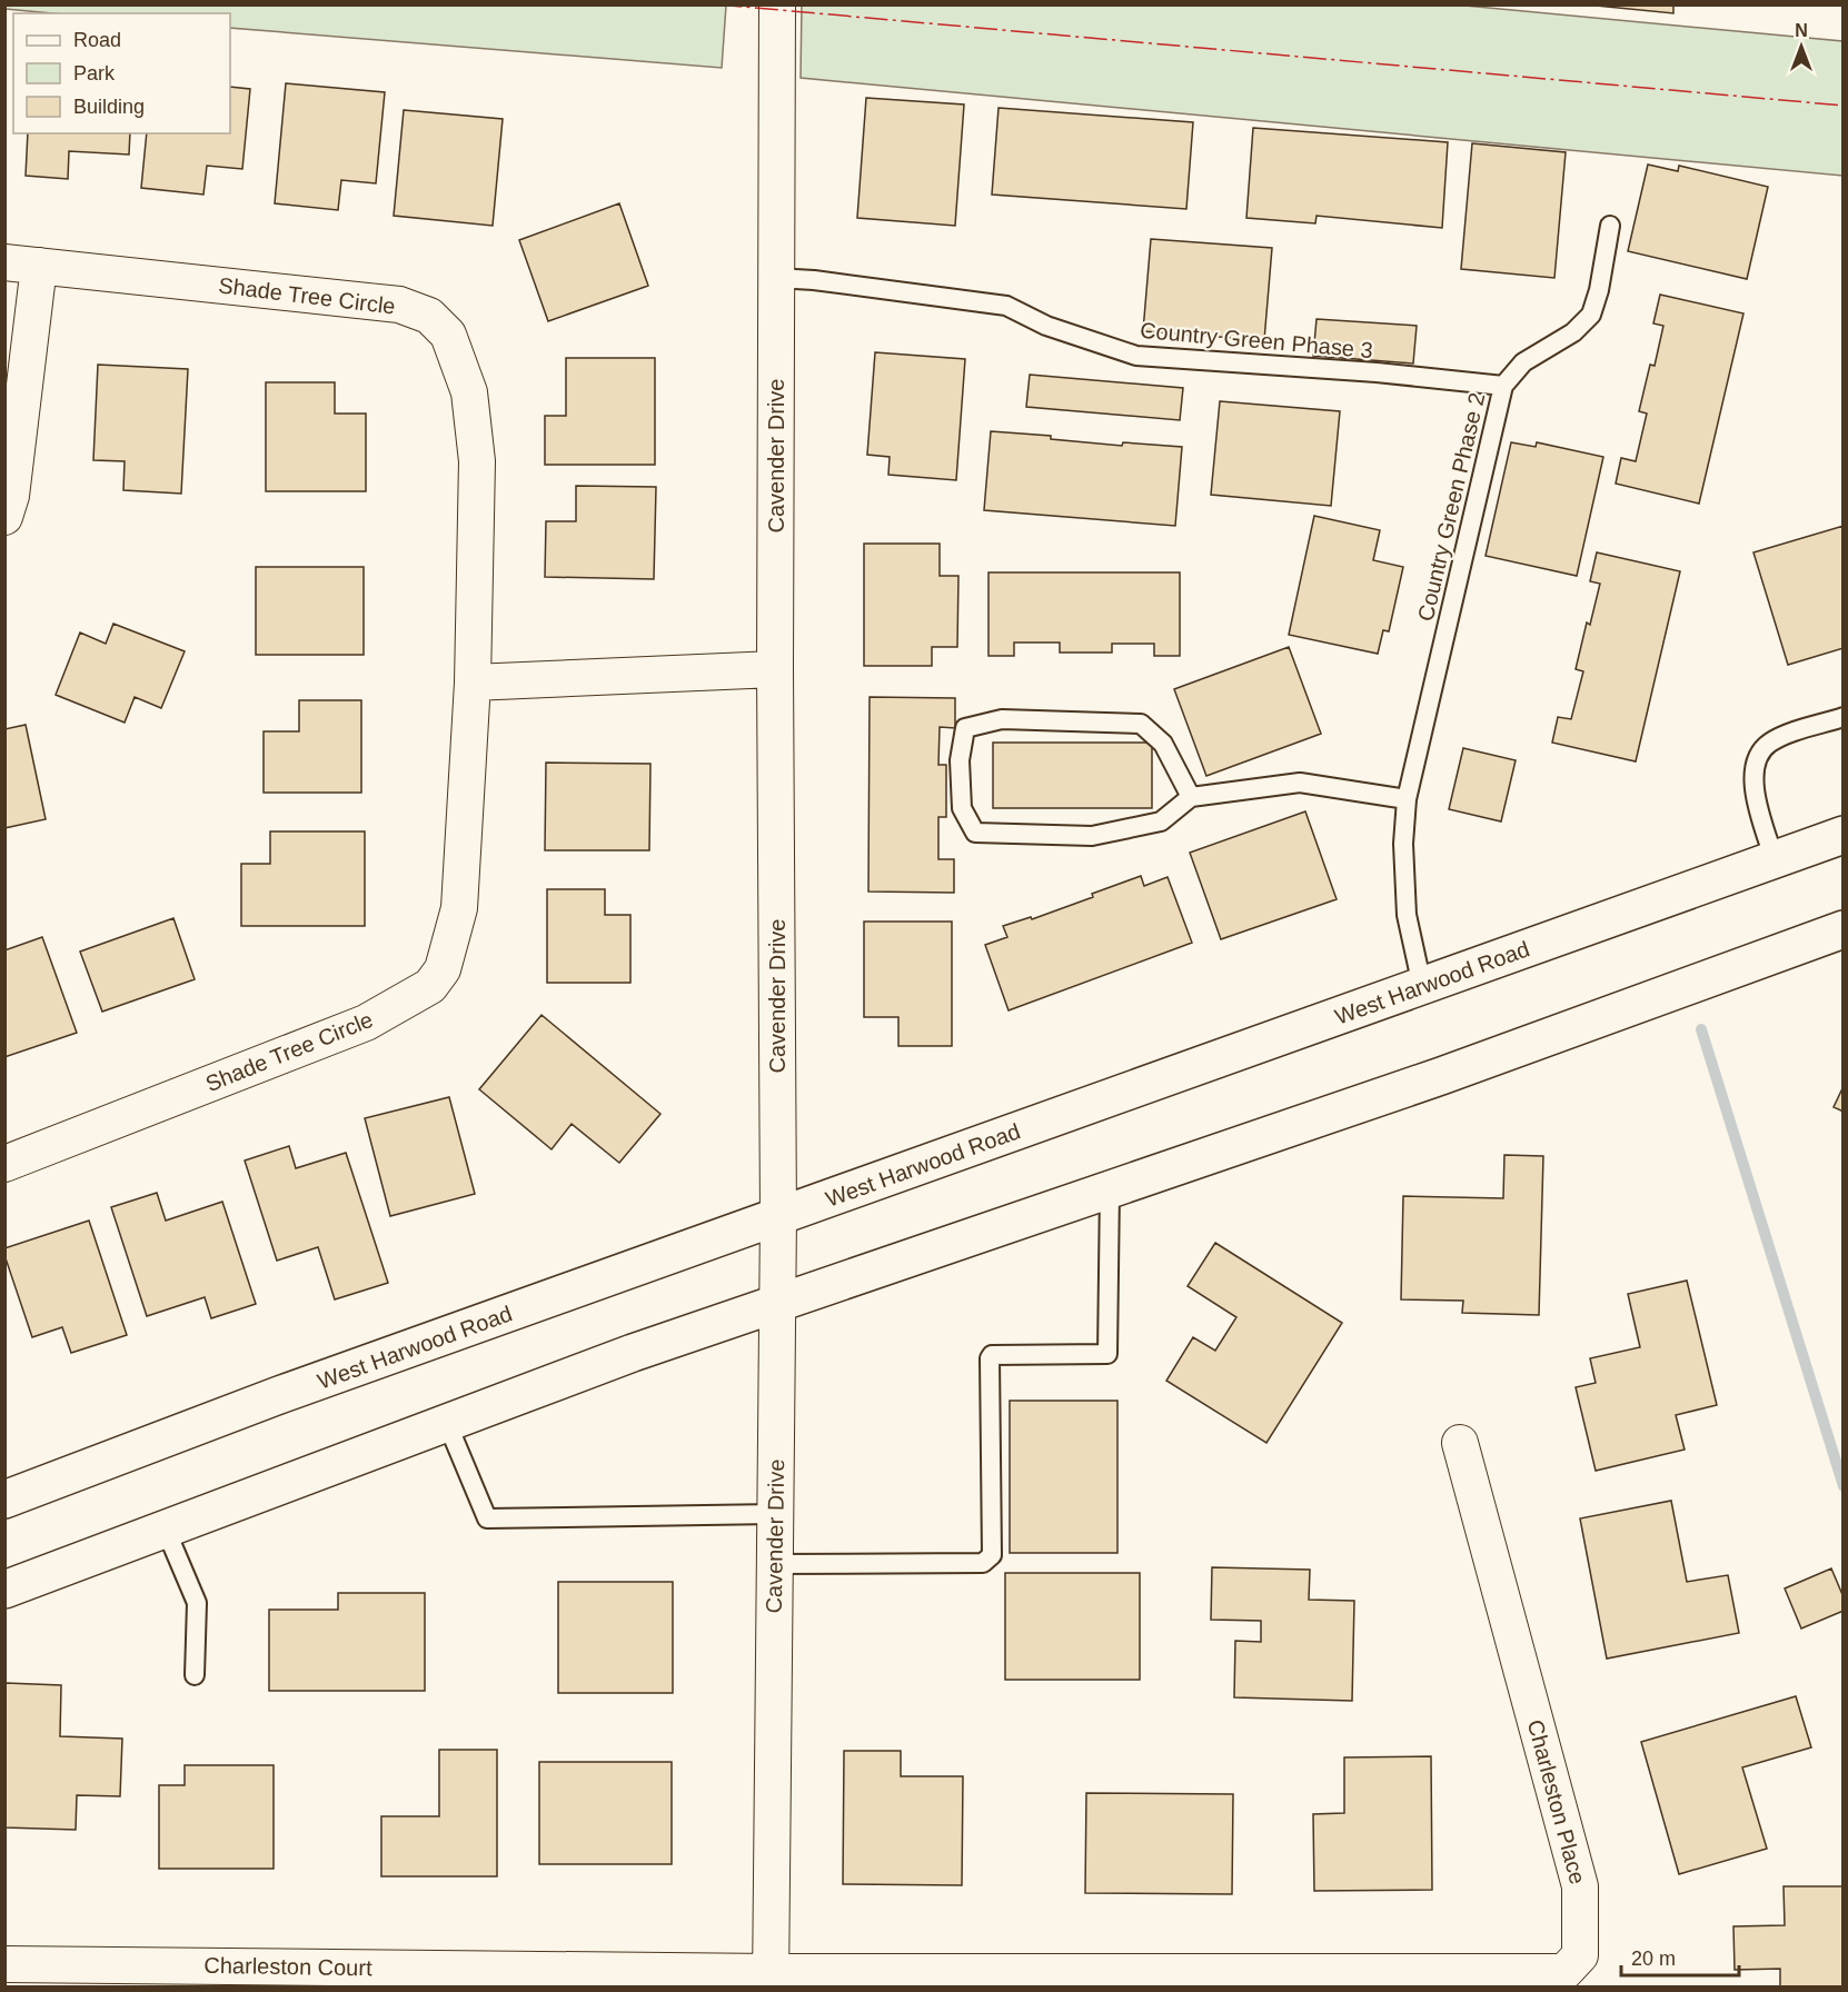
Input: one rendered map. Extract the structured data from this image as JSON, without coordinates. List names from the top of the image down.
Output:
{
  "streets": {
    "main road": ["West Harwood Road"],
    "street": [
      "Shade Tree Circle",
      "Cavender Drive",
      "Charleston Place",
      "Charleston Court"
    ],
    "lane": ["Country Green Phase 3", "Country Green Phase 2"]
  },
  "crossings": [
    ["Country Green Phase 3", "Cavender Drive"],
    ["Country Green Phase 3", "Country Green Phase 2"],
    ["Cavender Drive", "West Harwood Road"],
    ["Cavender Drive", "Charleston Place"],
    ["Cavender Drive", "Charleston Court"],
    ["Country Green Phase 2", "West Harwood Road"],
    ["Charleston Place", "Charleston Court"]
  ],
  "legend": ["Road", "Park", "Building"],
  "scale_bar": "20 m",
  "north": "top"
}
